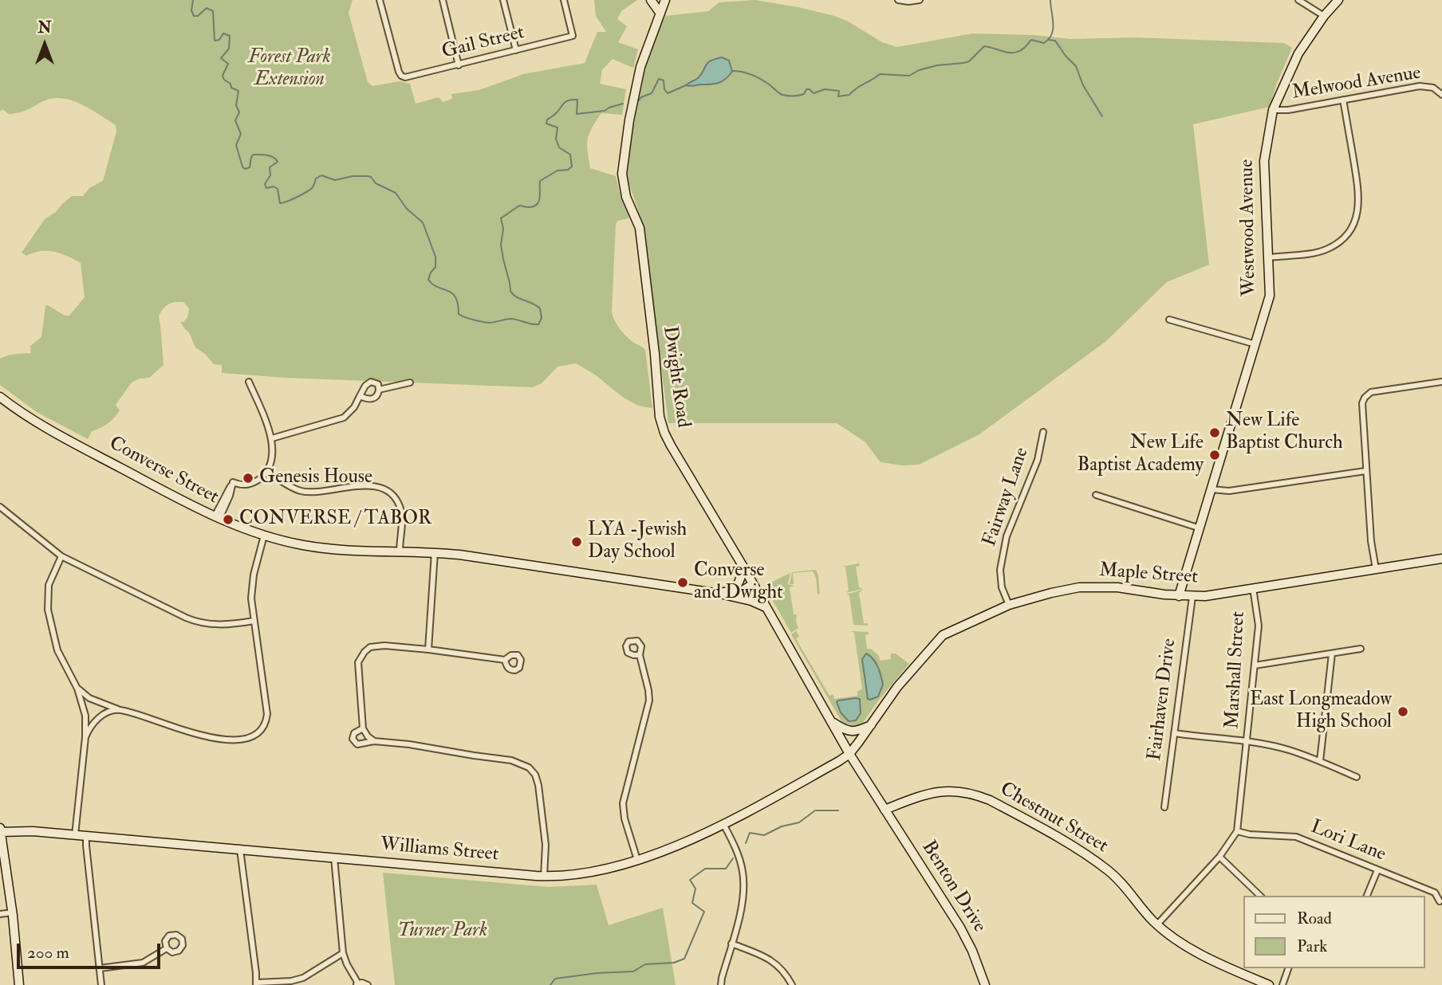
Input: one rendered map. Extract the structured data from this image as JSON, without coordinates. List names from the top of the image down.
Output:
{
  "streets": {
    "main road": [
      "Westwood Avenue",
      "Dwight Road",
      "Converse Street",
      "Maple Street",
      "Chestnut Street",
      "Williams Street",
      "Benton Drive"
    ],
    "street": [
      "Gail Street",
      "Melwood Avenue",
      "Fairway Lane",
      "Marshall Street",
      "Fairhaven Drive",
      "Lori Lane"
    ]
  },
  "crossings": [
    ["Melwood Avenue", "Westwood Avenue"],
    ["Westwood Avenue", "Maple Street"],
    ["Dwight Road", "Converse Street"],
    ["Dwight Road", "Maple Street"],
    ["Dwight Road", "Chestnut Street"],
    ["Dwight Road", "Williams Street"],
    ["Dwight Road", "Benton Drive"],
    ["Fairway Lane", "Maple Street"],
    ["Maple Street", "Marshall Street"],
    ["Maple Street", "Fairhaven Drive"],
    ["Maple Street", "Williams Street"],
    ["Marshall Street", "Chestnut Street"],
    ["Marshall Street", "Lori Lane"],
    ["Chestnut Street", "Benton Drive"]
  ],
  "parks": ["Forest Park Extension", "Turner Park"],
  "places": [
    "New Life Baptist Church",
    "New Life Baptist Academy",
    "Genesis House",
    "CONVERSE / TABOR",
    "LYA -Jewish Day School",
    "Converse and Dwight",
    "East Longmeadow High School"
  ],
  "legend": ["Road", "Park"],
  "scale_bar": "200 m",
  "north": "top"
}
